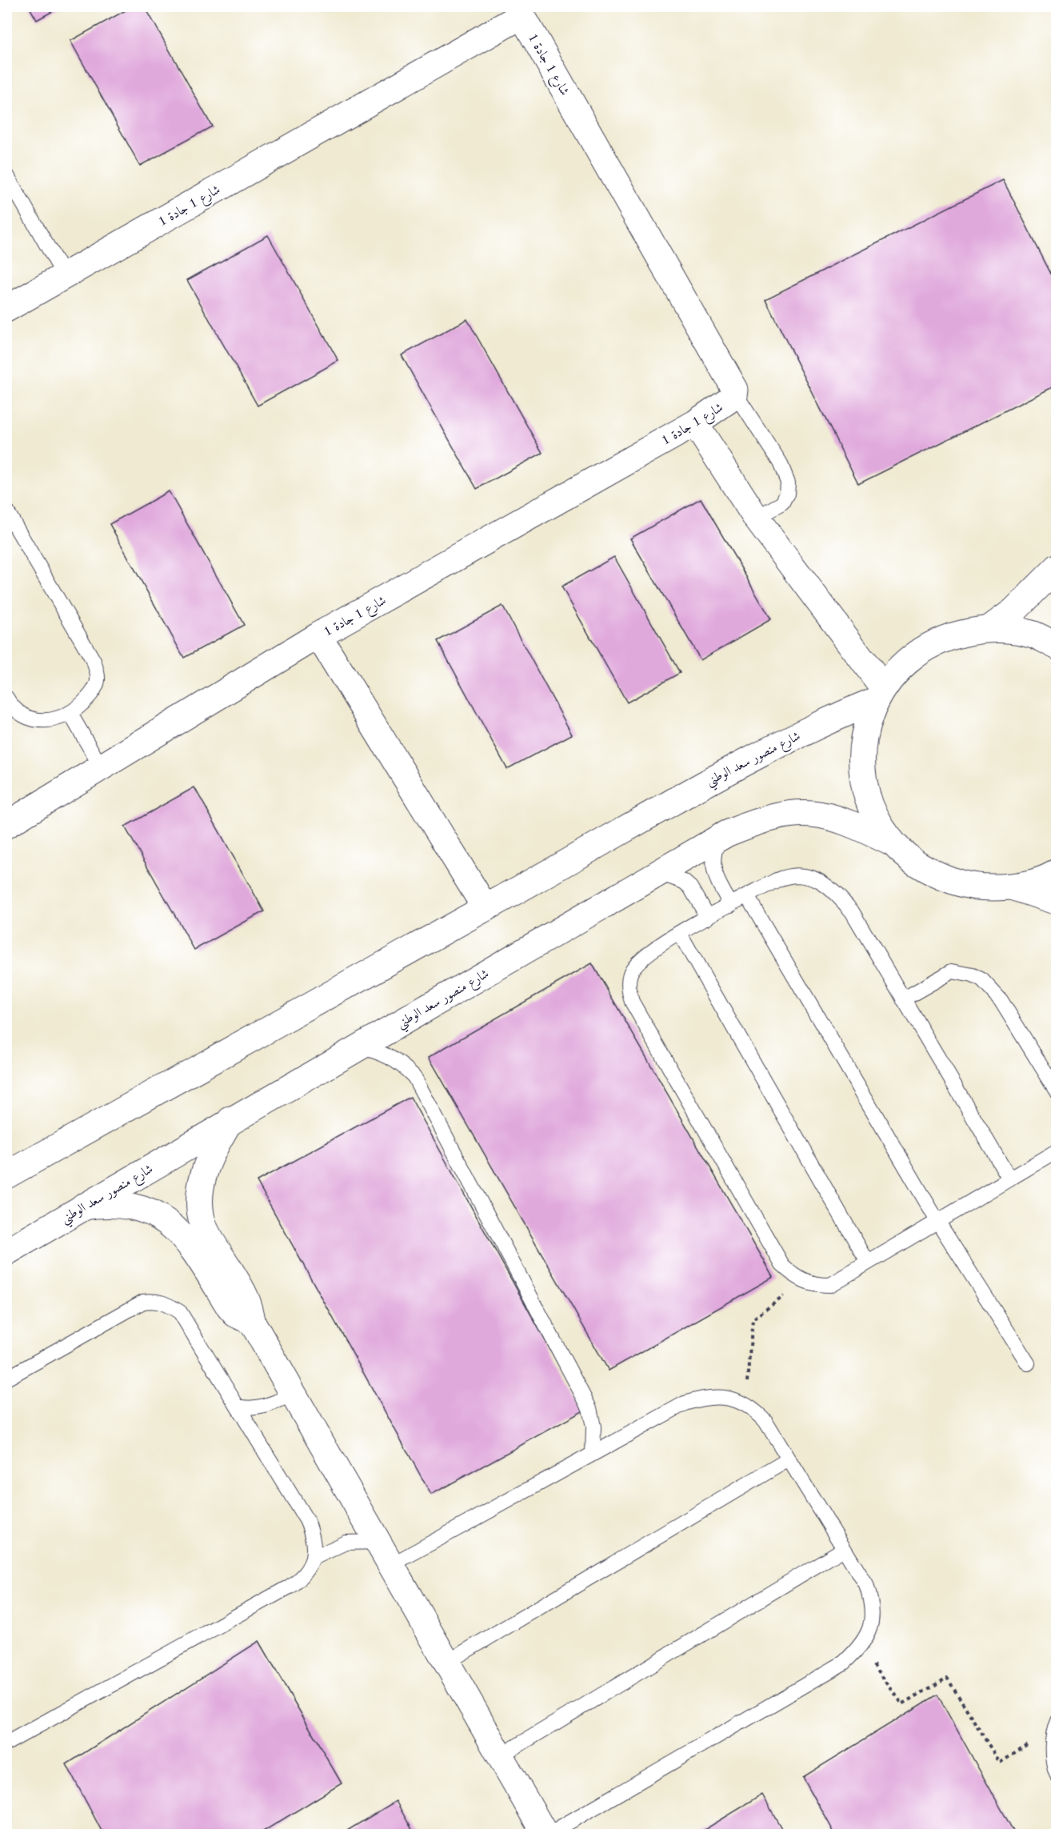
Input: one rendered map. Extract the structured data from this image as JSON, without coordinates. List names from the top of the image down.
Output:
{
  "streets": {
    "street": ["شارع 1 جادة 1", "شارع منصور سعد الوطني"]
  },
  "crossings": [
    ["شارع 1 جادة 1", "شارع منصور سعد الوطني"]
  ]
}
